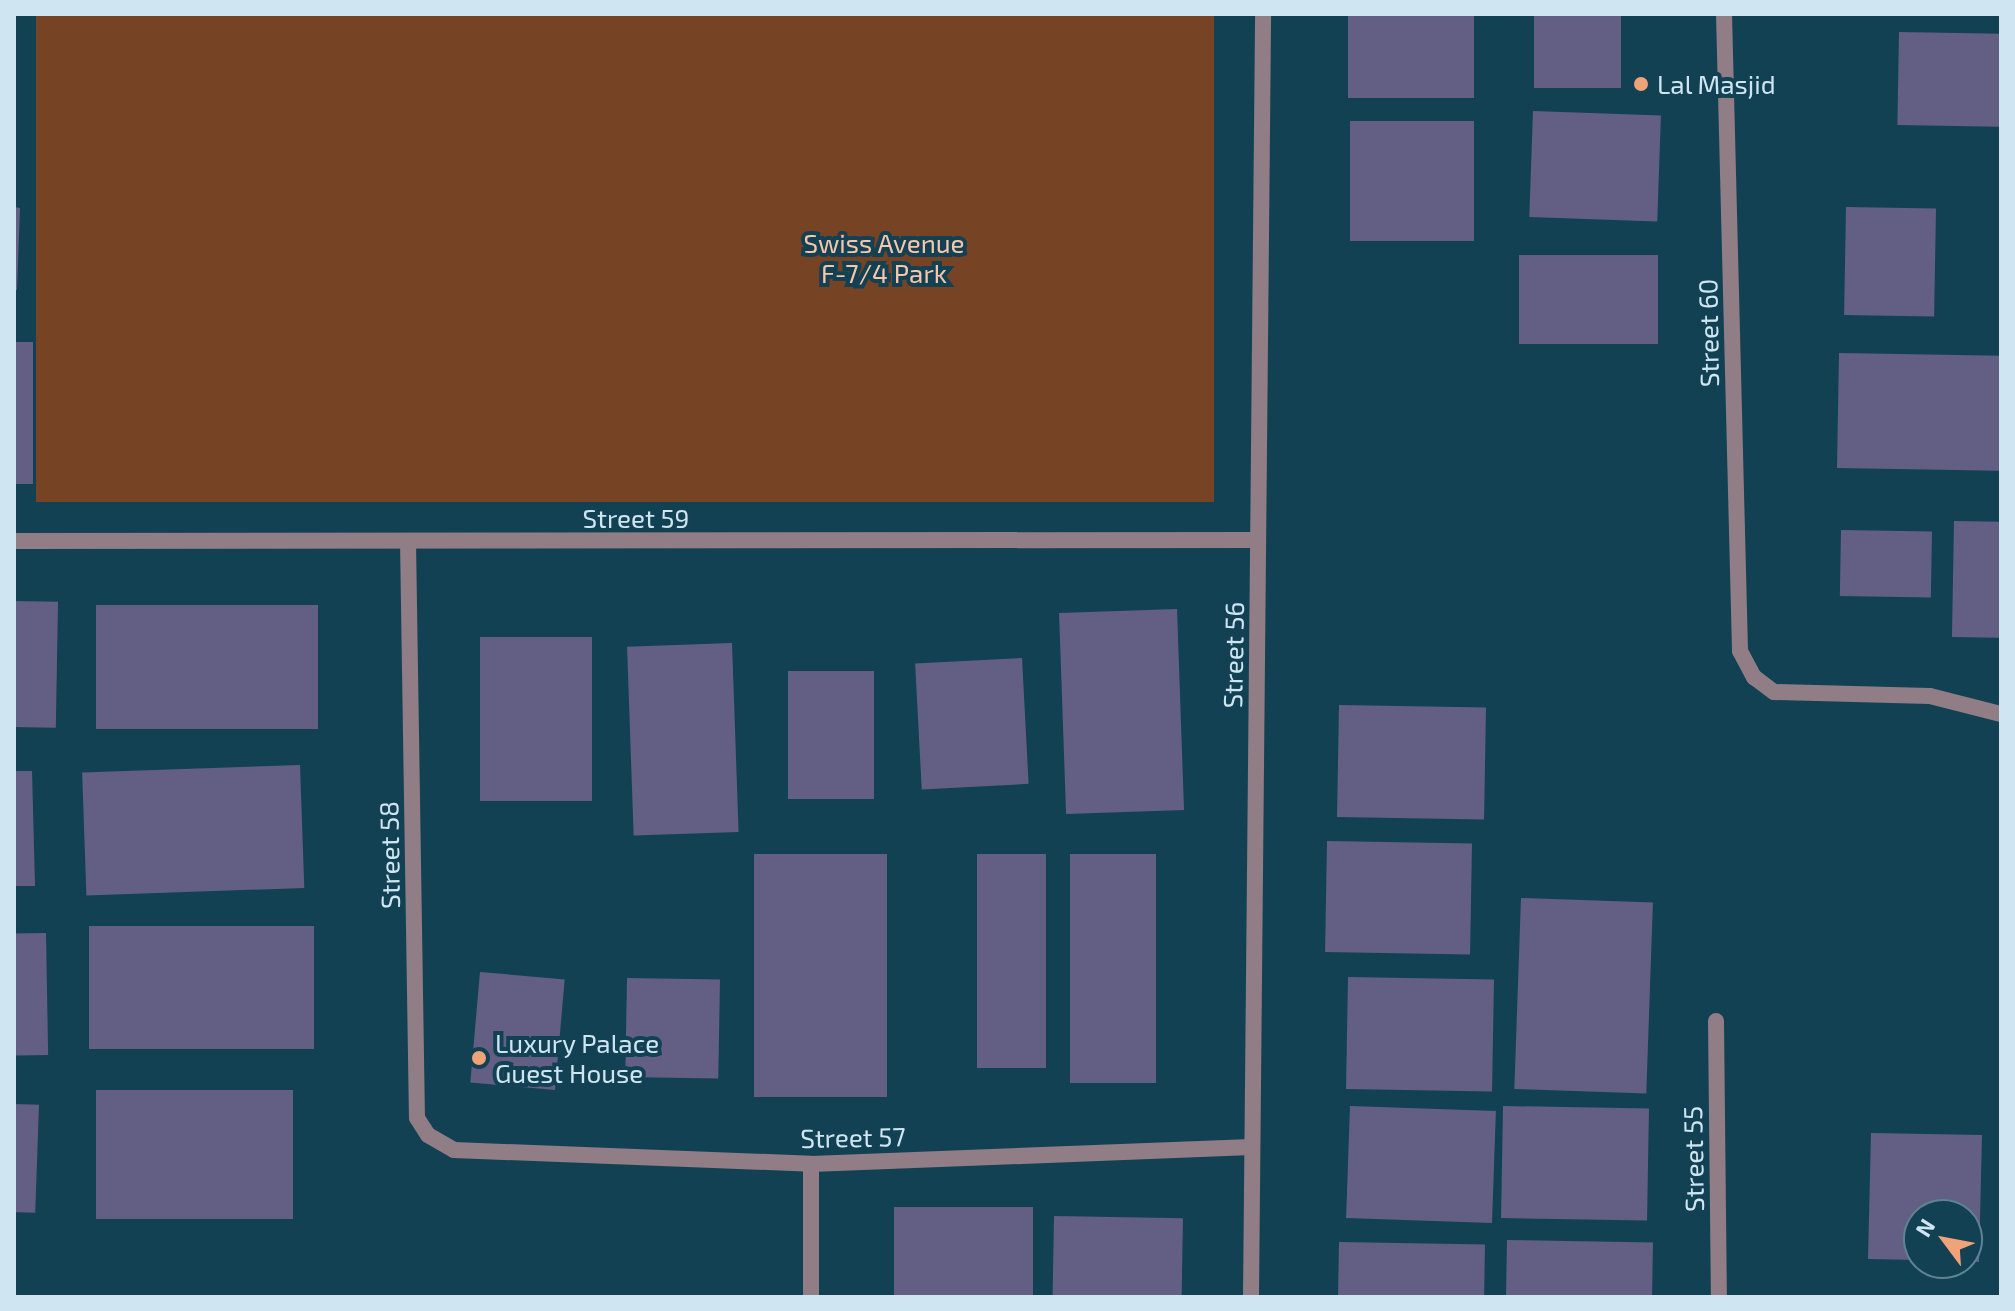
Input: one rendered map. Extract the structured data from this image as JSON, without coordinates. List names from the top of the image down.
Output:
{
  "streets": {
    "street": [
      "Street 60",
      "Street 59",
      "Street 56",
      "Street 58",
      "Street 57",
      "Street 55"
    ]
  },
  "crossings": [
    ["Street 59", "Street 56"],
    ["Street 59", "Street 58"],
    ["Street 56", "Street 57"],
    ["Street 58", "Street 57"]
  ],
  "parks": ["Swiss Avenue F-7/4 Park"],
  "places": ["Lal Masjid", "Luxury Palace Guest House"],
  "north": "top left"
}
